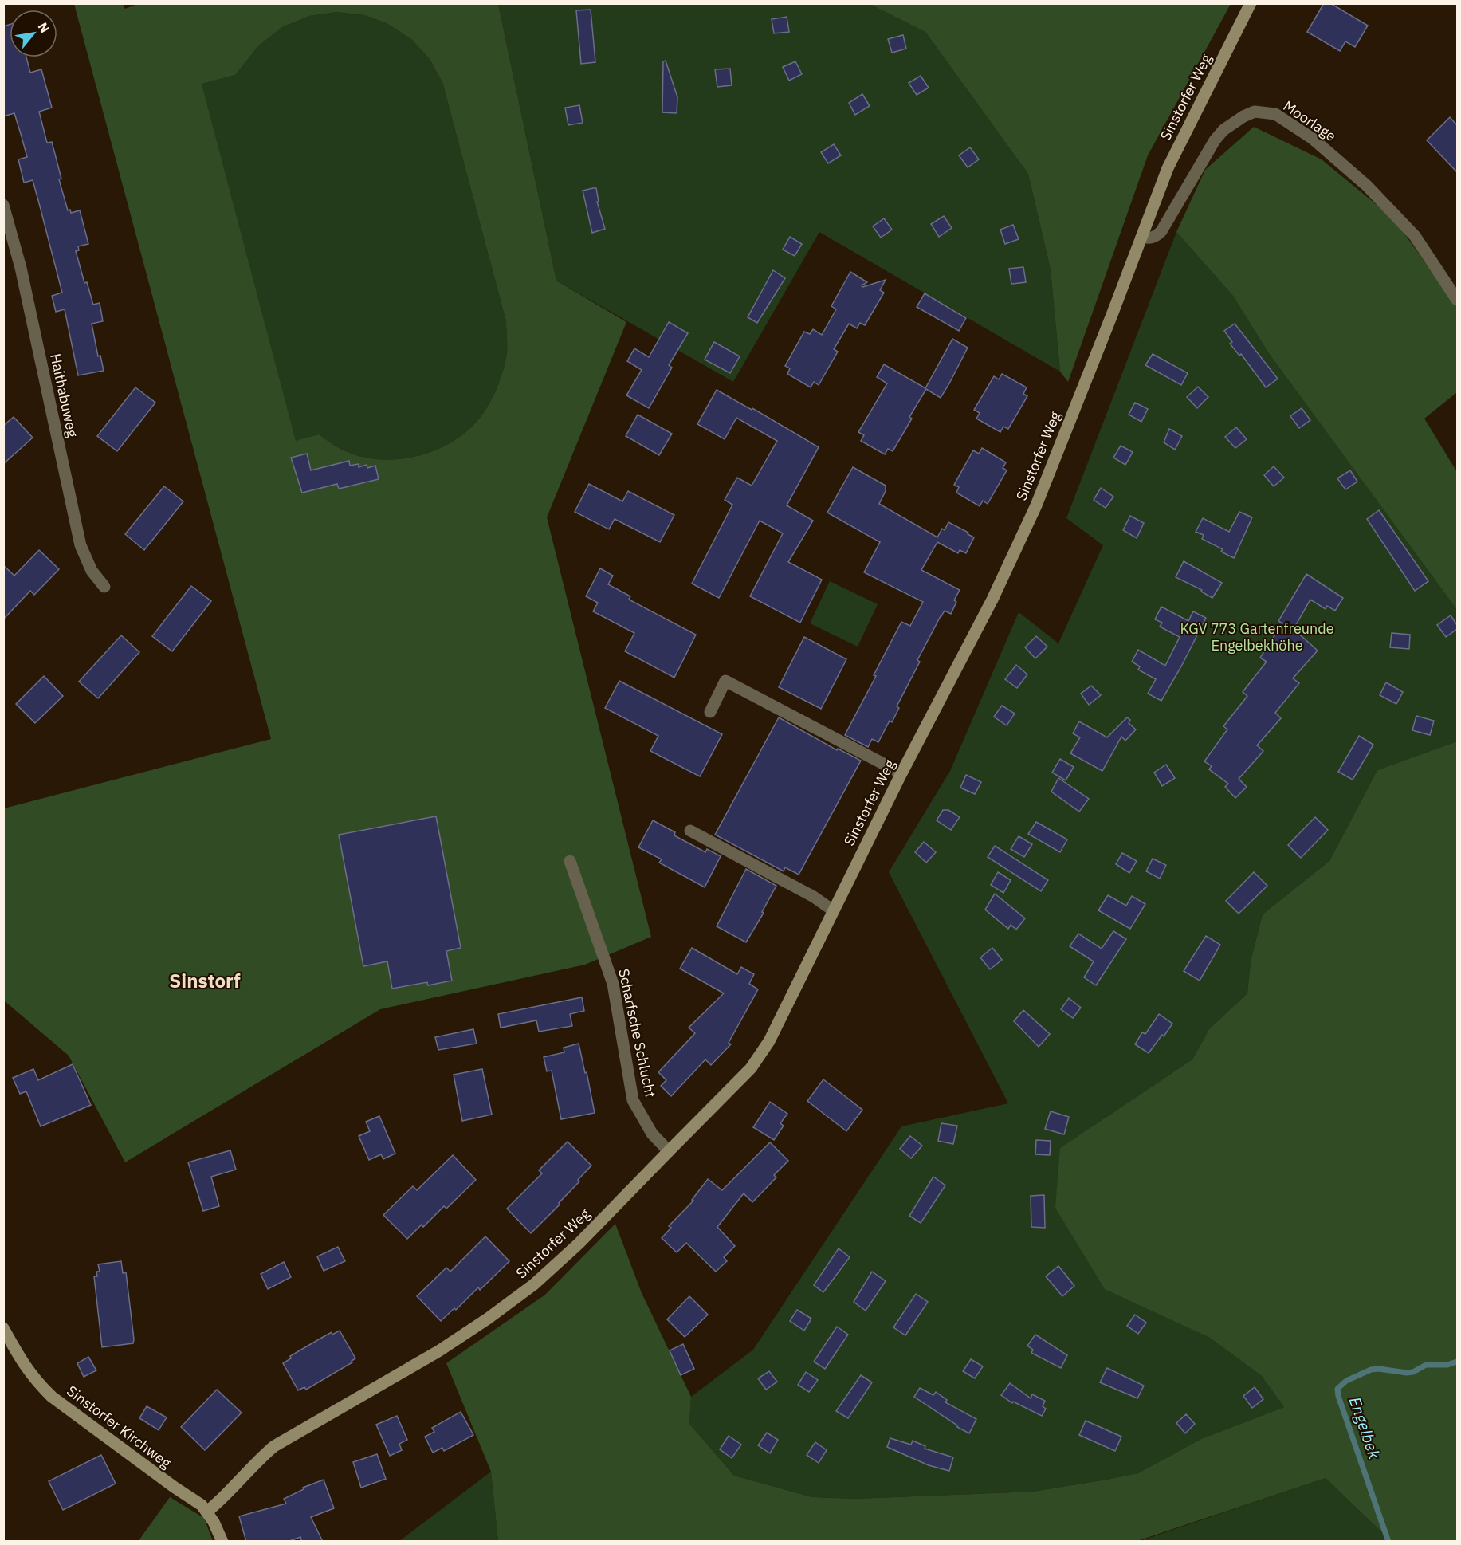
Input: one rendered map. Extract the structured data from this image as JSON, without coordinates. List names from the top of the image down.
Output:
{
  "streets": {
    "street": [
      "Sinstorfer Weg",
      "Moorlage",
      "Haithabuweg",
      "Scharfsche Schlucht",
      "Sinstorfer Kirchweg"
    ]
  },
  "crossings": [
    ["Sinstorfer Weg", "Moorlage"],
    ["Sinstorfer Weg", "Scharfsche Schlucht"],
    ["Sinstorfer Weg", "Sinstorfer Kirchweg"]
  ],
  "districts": ["Sinstorf"],
  "water": ["Engelbek"],
  "parks": ["KGV 773 Gartenfreunde Engelbekhöhe"],
  "north": "top right"
}
